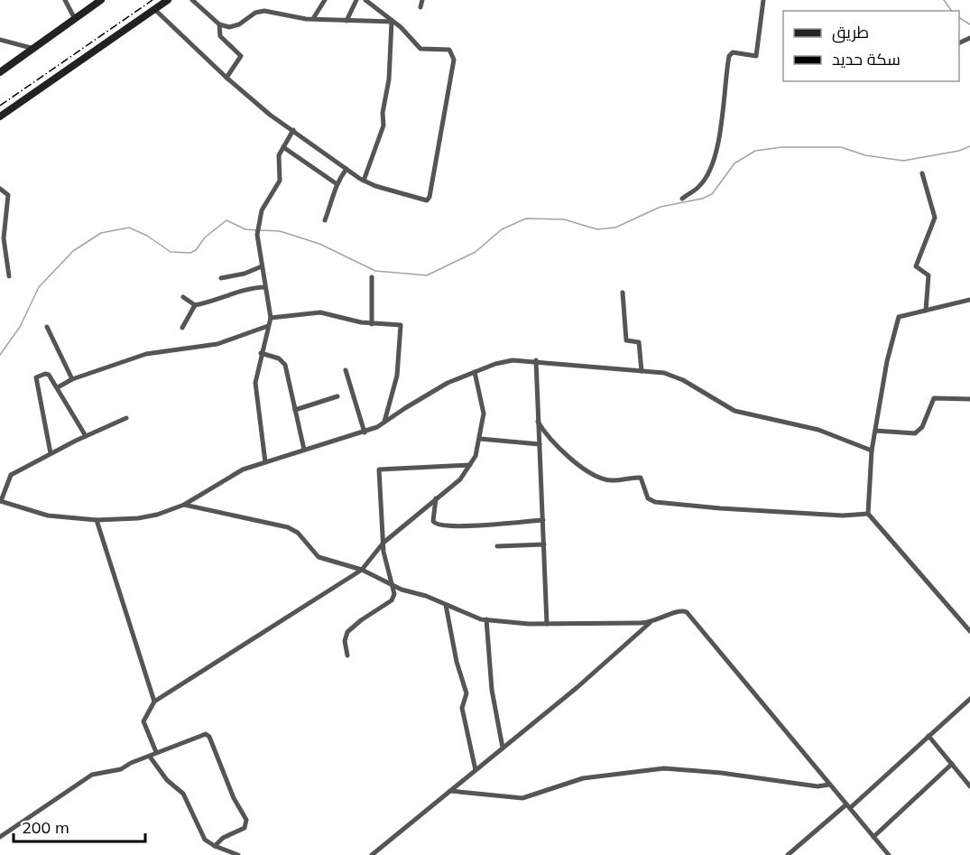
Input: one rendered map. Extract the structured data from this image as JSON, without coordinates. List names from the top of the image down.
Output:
{
  "legend": ["طريق", "سكة حديد"],
  "scale_bar": "200 m"
}
